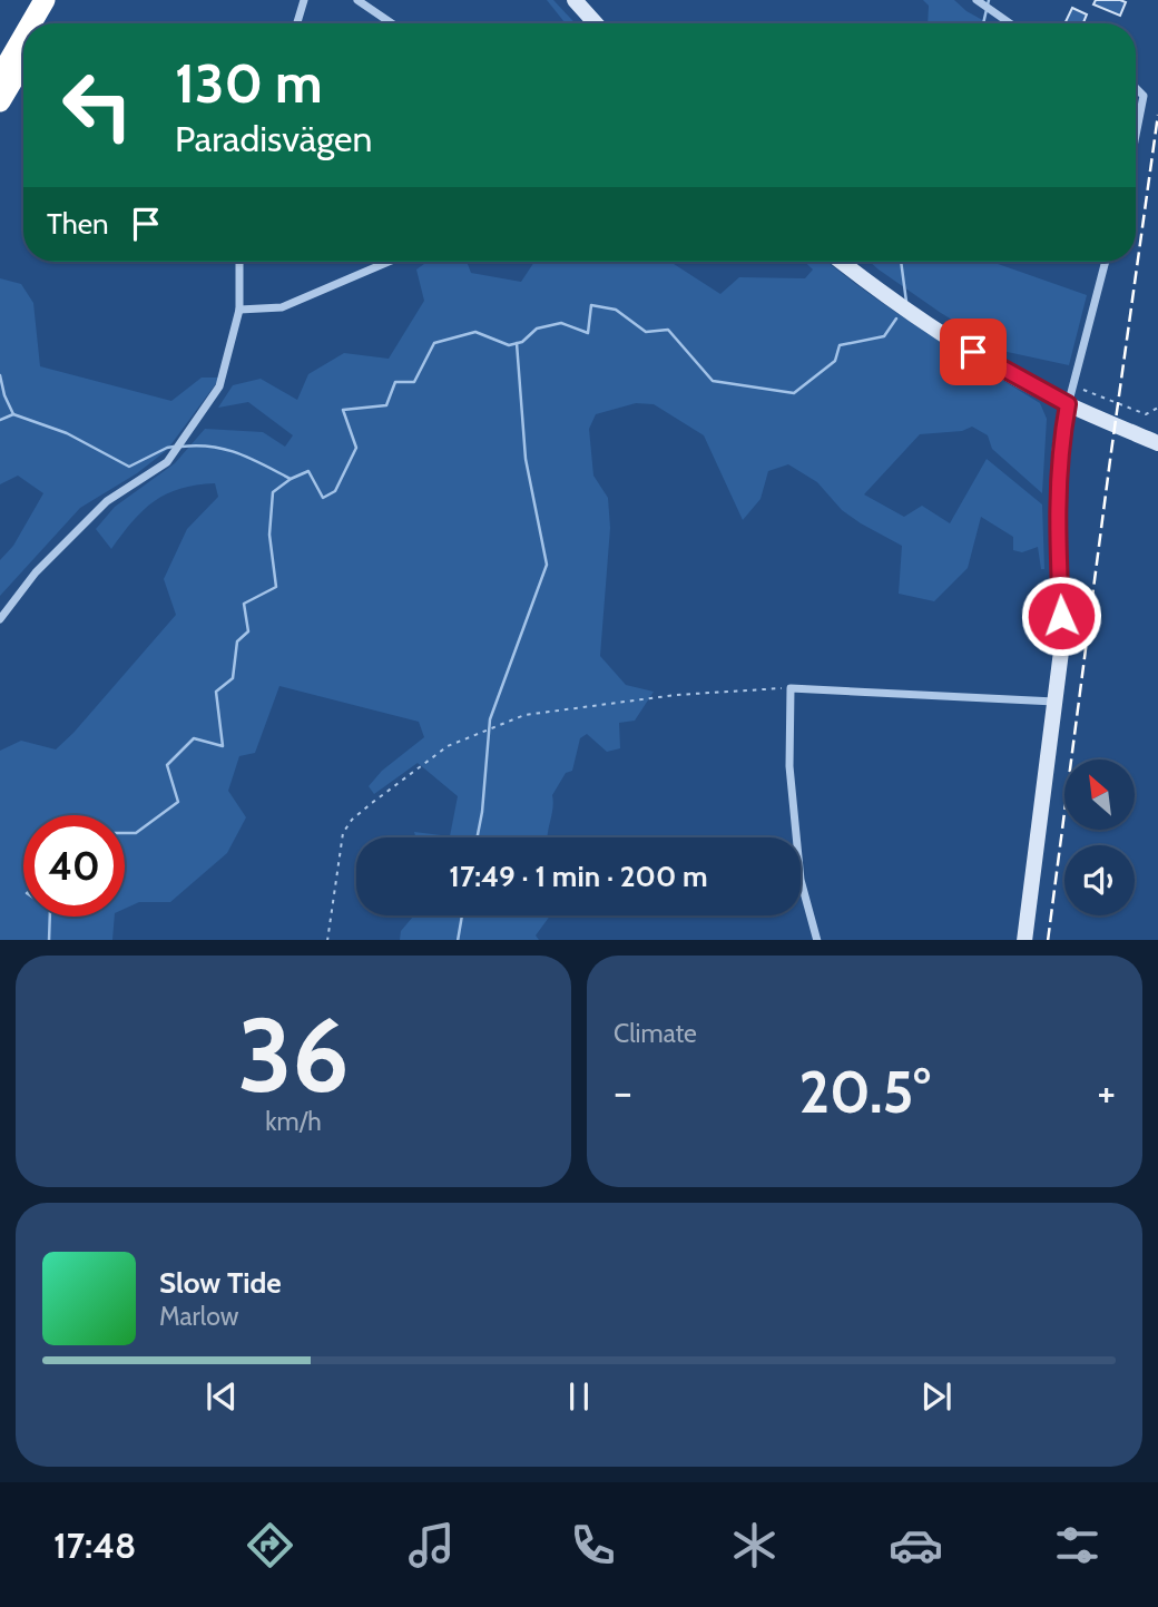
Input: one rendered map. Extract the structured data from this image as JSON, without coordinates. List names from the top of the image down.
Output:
{
  "north": "top left",
  "page": {
    "turn": ["130 m", "Paradisvägen"],
    "then": "Then",
    "limit": "40",
    "trip": "17:49 · 1 min · 200 m",
    "tile": [
      ["36", "km/h"],
      "Climate"
    ],
    "heat": ["−", "20.5°", "+"],
    "song": ["Slow Tide", "Marlow"],
    "tabs": "17:48"
  }
}
